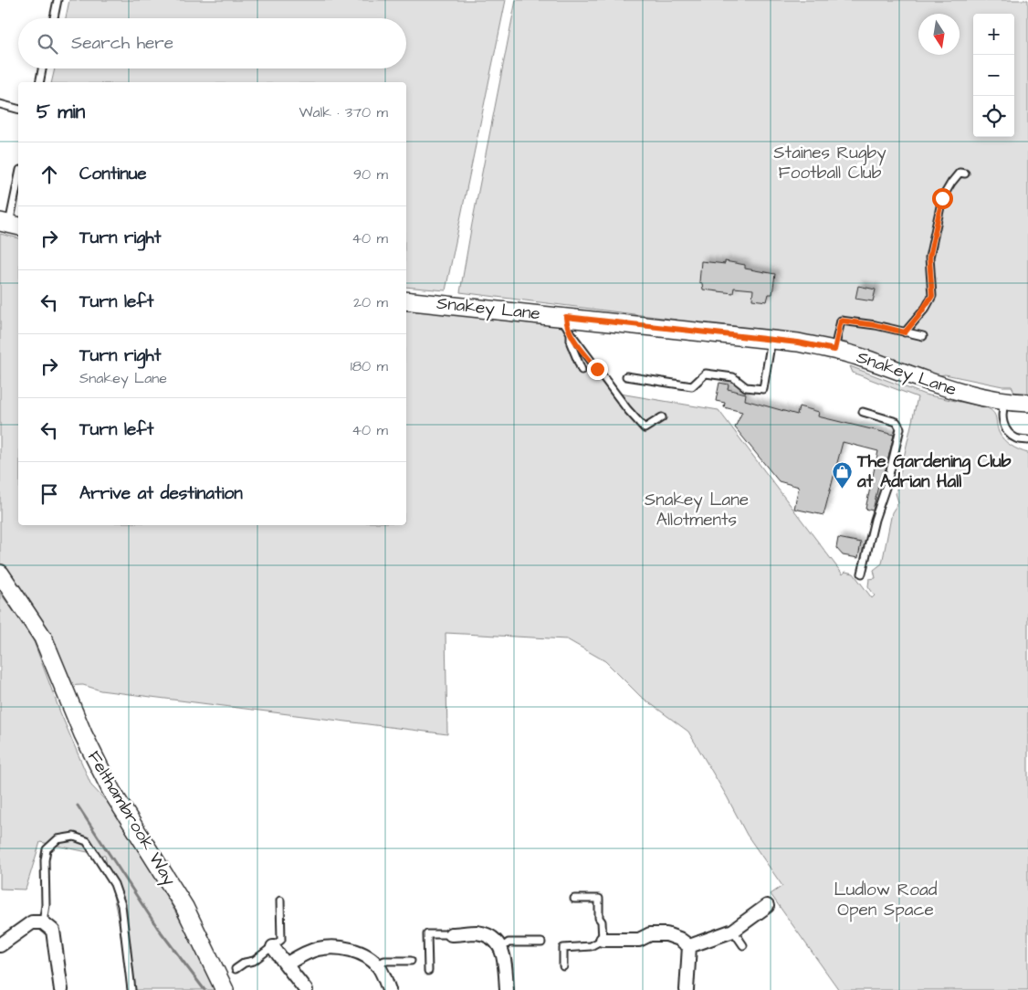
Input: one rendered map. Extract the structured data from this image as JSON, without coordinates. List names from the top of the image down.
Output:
{
  "streets": {
    "street": ["Snakey Lane", "Felthambrook Way"]
  },
  "parks": ["Staines Rugby Football Club", "Snakey Lane Allotments", "Ludlow Road Open Space"],
  "places": {
    "shop": ["The Gardening Club at Adrian Hall"]
  },
  "north": "bottom",
  "page": {
    "map_buttons": ["+", "−"],
    "search": "Search here",
    "heading": ["5 min", "Walk · 370 m"],
    "list": [
      ["Continue", "90 m"],
      ["Turn right", "40 m"],
      ["Turn left", "20 m"],
      ["Turn right", "Snakey Lane", "180 m"],
      ["Turn left", "40 m"],
      "Arrive at destination"
    ]
  }
}
